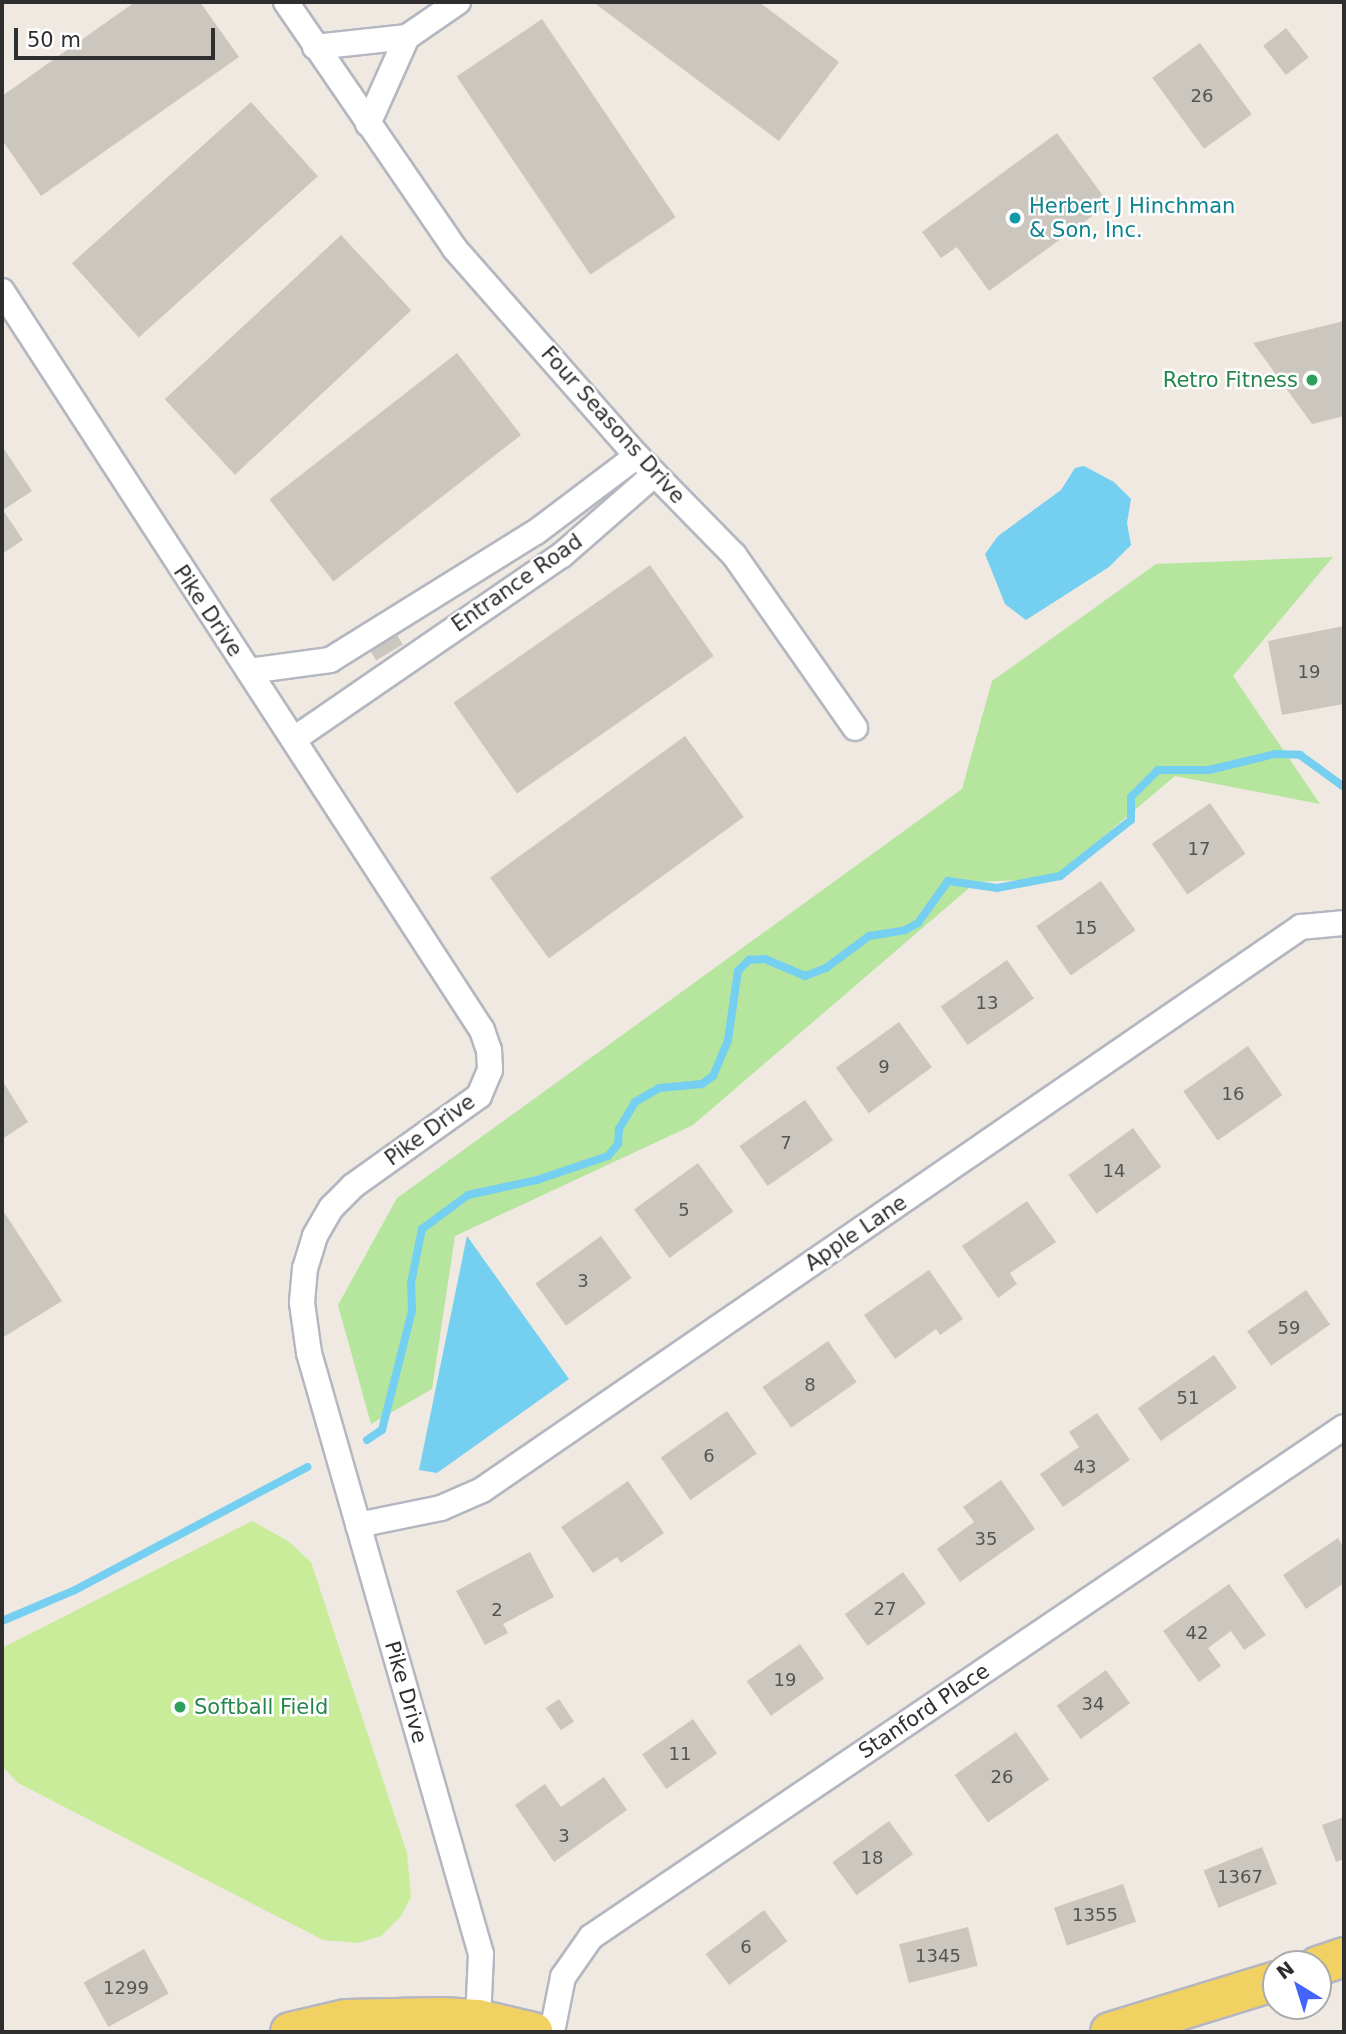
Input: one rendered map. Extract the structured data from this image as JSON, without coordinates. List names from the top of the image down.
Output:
{
  "streets": {
    "street": [
      "Four Seasons Drive",
      "Entrance Road",
      "Pike Drive",
      "Apple Lane",
      "Stanford Place"
    ]
  },
  "crossings": [
    ["Four Seasons Drive", "Entrance Road"],
    ["Entrance Road", "Pike Drive"],
    ["Pike Drive", "Apple Lane"]
  ],
  "places": ["Herbert J Hinchman & Son, Inc.", "Retro Fitness", "Softball Field"],
  "house_numbers": [
    "26",
    "19",
    "17",
    "15",
    "13",
    "9",
    "16",
    "7",
    "14",
    "5",
    "3",
    "59",
    "8",
    "51",
    "6",
    "43",
    "35",
    "27",
    "2",
    "42",
    "19",
    "34",
    "11",
    "26",
    "3",
    "18",
    "1367",
    "1355",
    "6",
    "1345",
    "1299"
  ],
  "scale_bar": "50 m",
  "north": "top left"
}
